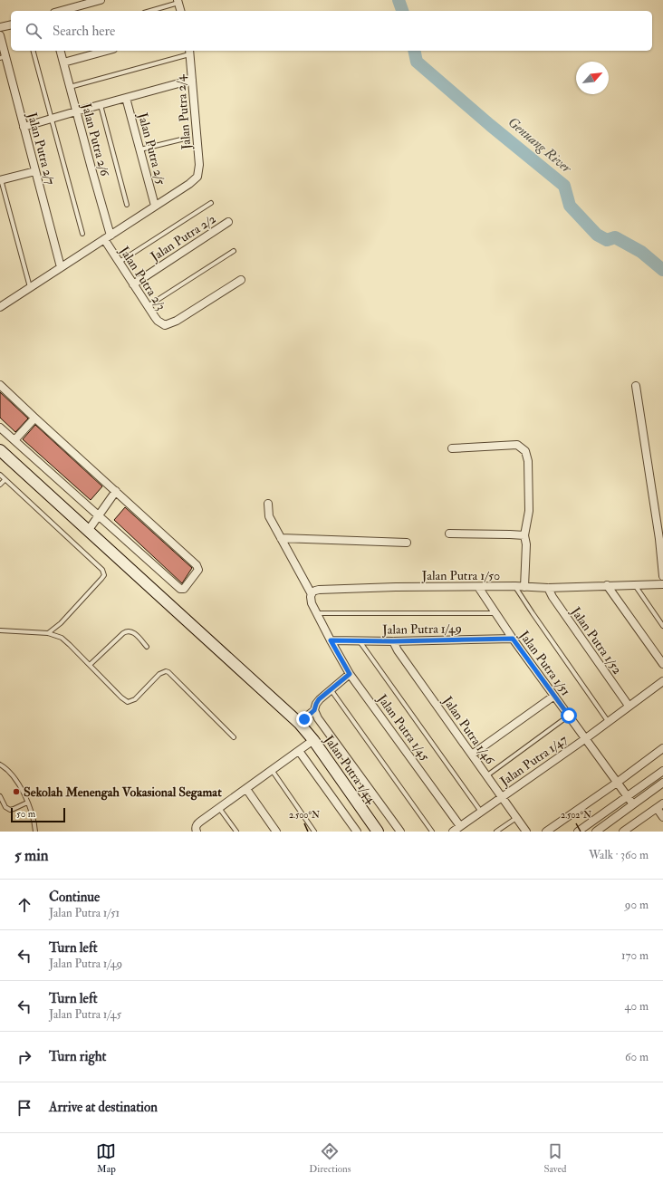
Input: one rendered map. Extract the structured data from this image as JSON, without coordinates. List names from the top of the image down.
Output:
{
  "streets": {
    "street": [
      "Jalan Putra 2/4",
      "Jalan Putra 2/6",
      "Jalan Putra 2/7",
      "Jalan Putra 2/5",
      "Jalan Putra 2/2",
      "Jalan Putra 2/3",
      "Jalan Putra 1/50",
      "Jalan Putra 1/49",
      "Jalan Putra 1/52",
      "Jalan Putra 1/51",
      "Jalan Putra 1/45",
      "Jalan Putra 1/46",
      "Jalan Putra 1/47",
      "Jalan Putra 1/44"
    ]
  },
  "crossings": [
    ["Jalan Putra 2/4", "Jalan Putra 2/5"],
    ["Jalan Putra 2/6", "Jalan Putra 2/3"],
    ["Jalan Putra 2/2", "Jalan Putra 2/3"],
    ["Jalan Putra 1/50", "Jalan Putra 1/52"],
    ["Jalan Putra 1/50", "Jalan Putra 1/51"],
    ["Jalan Putra 1/49", "Jalan Putra 1/51"],
    ["Jalan Putra 1/49", "Jalan Putra 1/45"],
    ["Jalan Putra 1/49", "Jalan Putra 1/46"],
    ["Jalan Putra 1/52", "Jalan Putra 1/47"],
    ["Jalan Putra 1/51", "Jalan Putra 1/47"],
    ["Jalan Putra 1/45", "Jalan Putra 1/47"],
    ["Jalan Putra 1/46", "Jalan Putra 1/47"]
  ],
  "water": ["Genuang River"],
  "places": ["Sekolah Menengah Vokasional Segamat"],
  "scale_bar": "50 m",
  "north": "top right",
  "page": {
    "search": "Search here",
    "scale": "50 m",
    "heading": ["5 min", "Walk · 360 m"],
    "list": [
      ["Continue", "Jalan Putra 1/51", "90 m"],
      ["Turn left", "Jalan Putra 1/49", "170 m"],
      ["Turn left", "Jalan Putra 1/45", "40 m"],
      ["Turn right", "60 m"],
      "Arrive at destination"
    ],
    "nav": ["Map", "Directions", "Saved"]
  },
  "coordinates": ["2.500°N", "2.502°N"]
}
